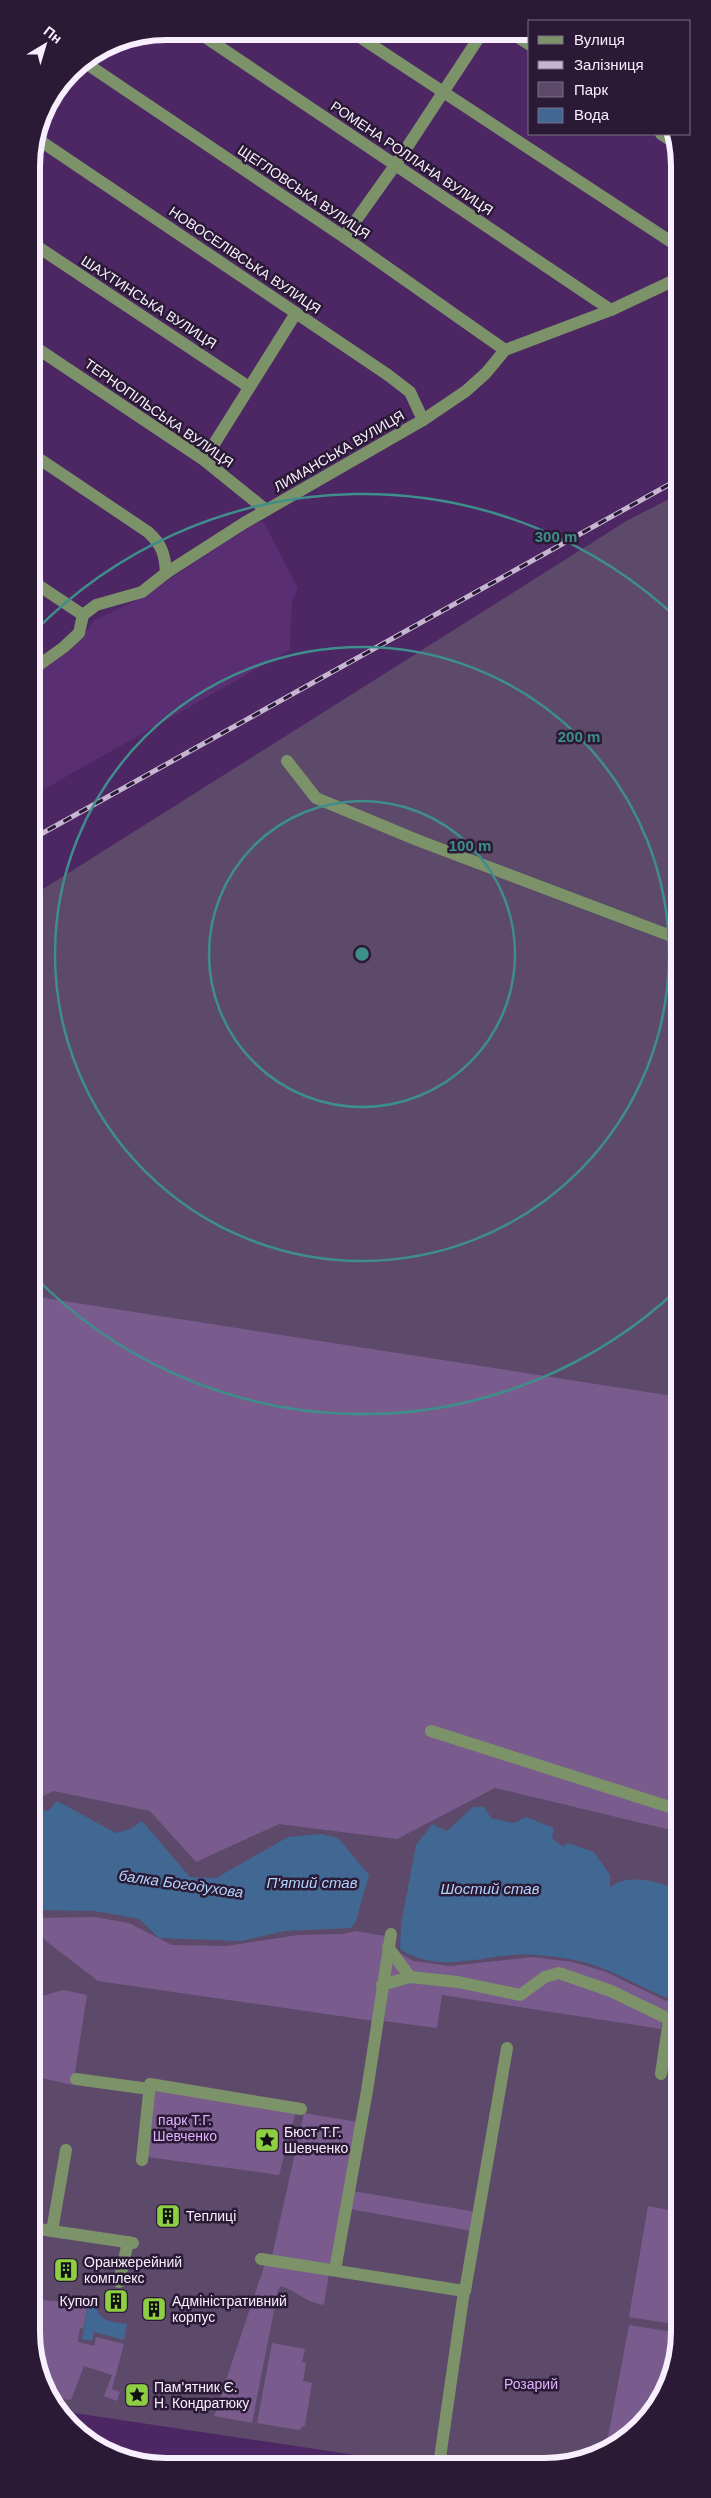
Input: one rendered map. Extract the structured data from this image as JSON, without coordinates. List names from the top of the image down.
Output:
{
  "streets": {
    "street": [
      "РОМЕНА РОЛЛАНА ВУЛИЦЯ",
      "ЩЕГЛОВСЬКА ВУЛИЦЯ",
      "НОВОСЕЛІВСЬКА ВУЛИЦЯ",
      "ШАХТИНСЬКА ВУЛИЦЯ",
      "ТЕРНОПІЛЬСЬКА ВУЛИЦЯ",
      "ЛИМАНСЬКА ВУЛИЦЯ"
    ]
  },
  "crossings": [
    ["РОМЕНА РОЛЛАНА ВУЛИЦЯ", "ЛИМАНСЬКА ВУЛИЦЯ"],
    ["ЩЕГЛОВСЬКА ВУЛИЦЯ", "ЛИМАНСЬКА ВУЛИЦЯ"],
    ["НОВОСЕЛІВСЬКА ВУЛИЦЯ", "ЛИМАНСЬКА ВУЛИЦЯ"],
    ["ТЕРНОПІЛЬСЬКА ВУЛИЦЯ", "ЛИМАНСЬКА ВУЛИЦЯ"]
  ],
  "water": ["П'ятий став", "балка Богодухова", "Шостий став"],
  "parks": ["парк Т.Г. Шевченко", "Розарий"],
  "places": {
    "place": ["Бюст Т.Г. Шевченко", "Пам'ятник Є. Н. Кондратюку"],
    "building": [
      "Теплиці",
      "Оранжерейний комплекс",
      "Купол",
      "Адміністративний корпус"
    ]
  },
  "legend": [
    "Вулиця",
    "Залізниця",
    "Парк",
    "Вода"
  ],
  "north": "top right",
  "rings": ["300 m", "200 m", "100 m"]
}
